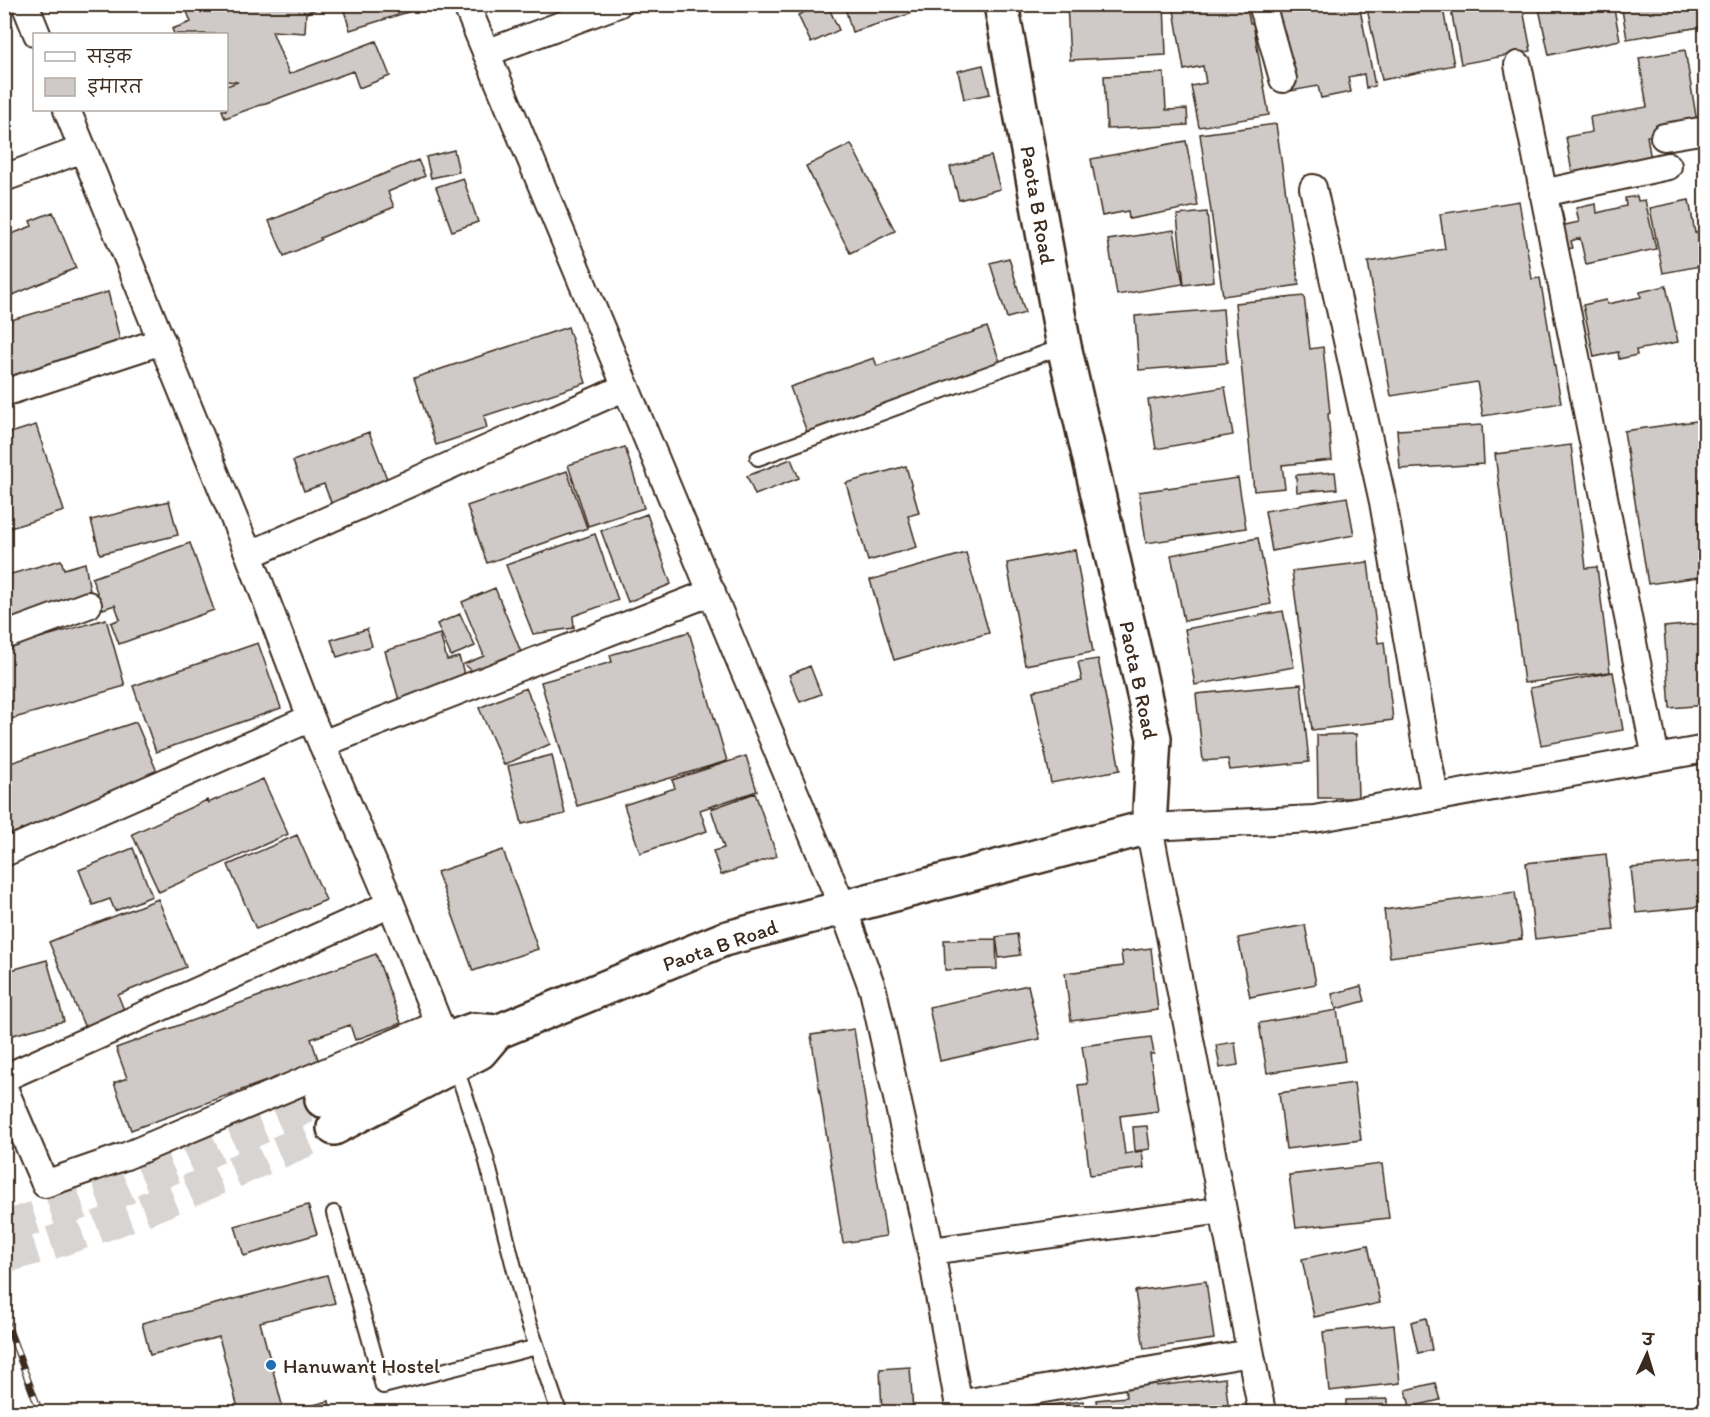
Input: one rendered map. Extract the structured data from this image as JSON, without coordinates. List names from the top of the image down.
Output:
{
  "streets": {
    "street": ["Paota B Road"]
  },
  "places": ["Hanuwant Hostel"],
  "legend": ["सड़क", "इमारत"],
  "north": "top"
}
